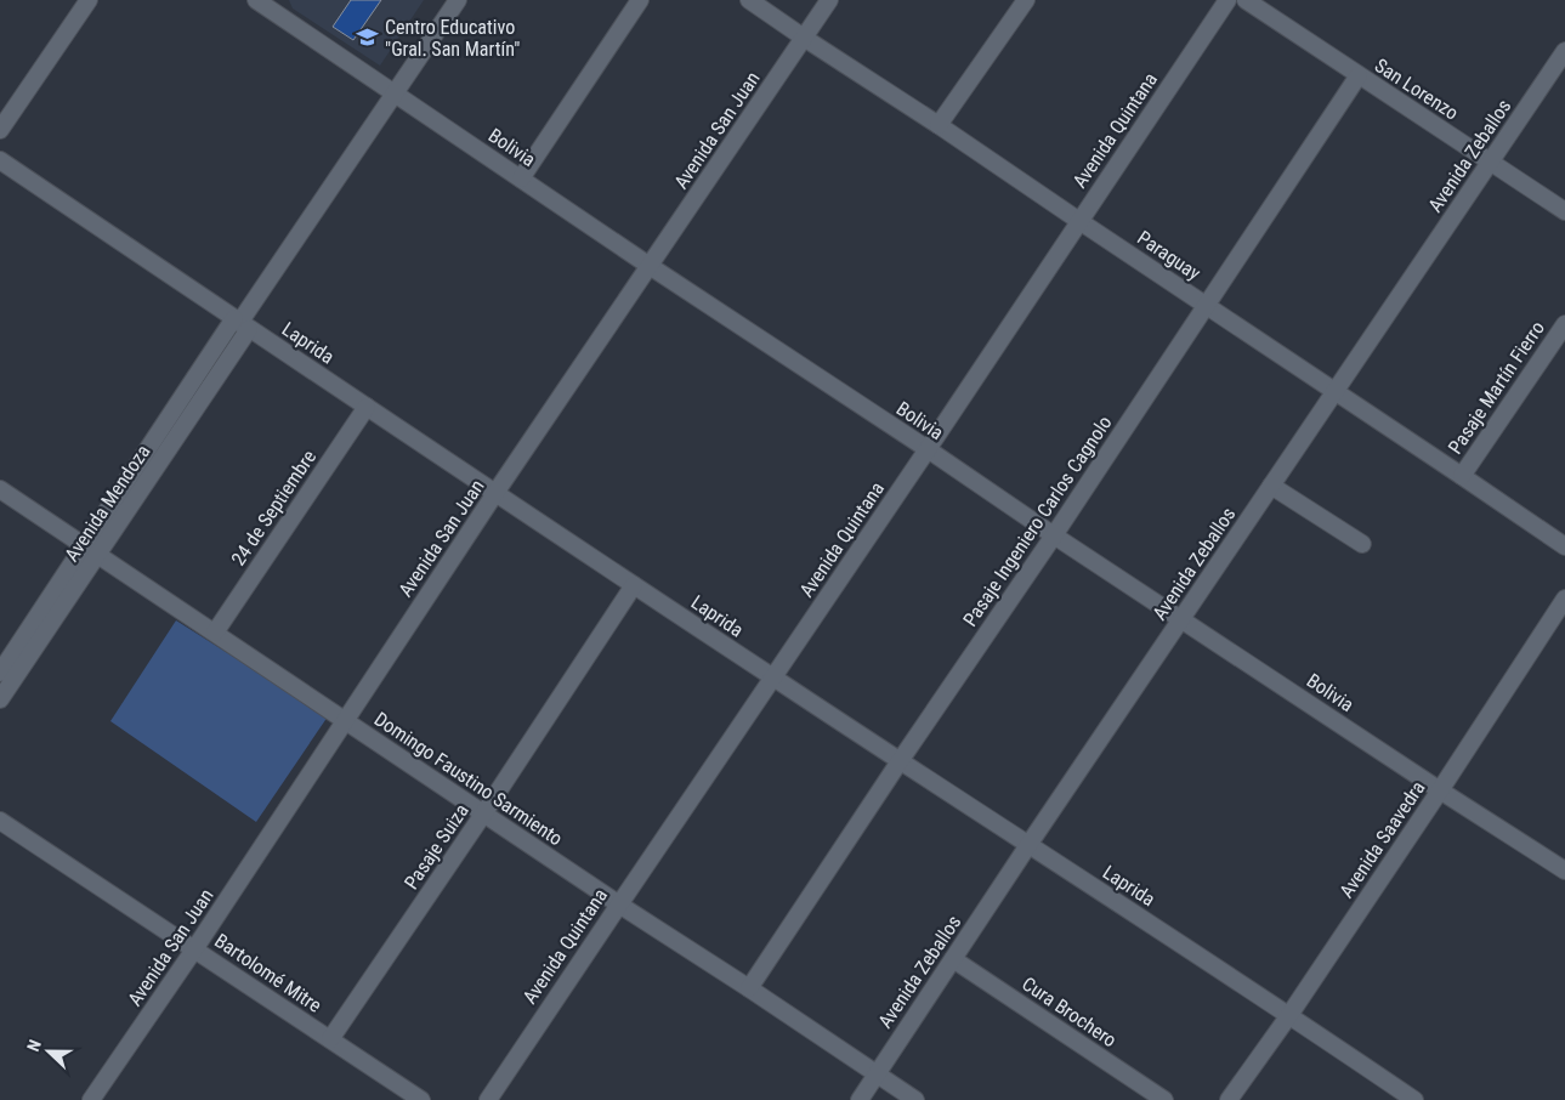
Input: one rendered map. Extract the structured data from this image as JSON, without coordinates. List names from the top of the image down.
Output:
{
  "streets": {
    "street": [
      "San Lorenzo",
      "Avenida San Juan",
      "Avenida Quintana",
      "Bolivia",
      "Avenida Zeballos",
      "Paraguay",
      "Laprida",
      "Pasaje Martín Fierro",
      "Avenida Mendoza",
      "24 de Septiembre",
      "Pasaje Ingeniero Carlos Cagnolo",
      "Domingo Faustino Sarmiento",
      "Avenida Saavedra",
      "Pasaje Suiza",
      "Bartolomé Mitre",
      "Cura Brochero"
    ]
  },
  "crossings": [
    ["San Lorenzo", "Avenida Zeballos"],
    ["San Lorenzo", "Pasaje Ingeniero Carlos Cagnolo"],
    ["Avenida San Juan", "Bolivia"],
    ["Avenida San Juan", "Paraguay"],
    ["Avenida San Juan", "Laprida"],
    ["Avenida San Juan", "Domingo Faustino Sarmiento"],
    ["Avenida San Juan", "Bartolomé Mitre"],
    ["Avenida Quintana", "Bolivia"],
    ["Avenida Quintana", "Paraguay"],
    ["Avenida Quintana", "Laprida"],
    ["Avenida Quintana", "Domingo Faustino Sarmiento"],
    ["Bolivia", "Avenida Zeballos"],
    ["Bolivia", "Avenida Mendoza"],
    ["Bolivia", "Pasaje Ingeniero Carlos Cagnolo"],
    ["Bolivia", "Avenida Saavedra"],
    ["Avenida Zeballos", "Paraguay"],
    ["Avenida Zeballos", "Laprida"],
    ["Avenida Zeballos", "Domingo Faustino Sarmiento"],
    ["Avenida Zeballos", "Cura Brochero"],
    ["Paraguay", "Pasaje Martín Fierro"],
    ["Paraguay", "Pasaje Ingeniero Carlos Cagnolo"],
    ["Laprida", "Avenida Mendoza"],
    ["Laprida", "24 de Septiembre"],
    ["Laprida", "Pasaje Ingeniero Carlos Cagnolo"],
    ["Laprida", "Avenida Saavedra"],
    ["Laprida", "Pasaje Suiza"],
    ["Avenida Mendoza", "Domingo Faustino Sarmiento"],
    ["24 de Septiembre", "Domingo Faustino Sarmiento"],
    ["Pasaje Ingeniero Carlos Cagnolo", "Domingo Faustino Sarmiento"],
    ["Domingo Faustino Sarmiento", "Pasaje Suiza"],
    ["Pasaje Suiza", "Bartolomé Mitre"]
  ],
  "places": {
    "school or university": ["Centro Educativo \"Gral. San Martín\""]
  },
  "north": "left"
}
